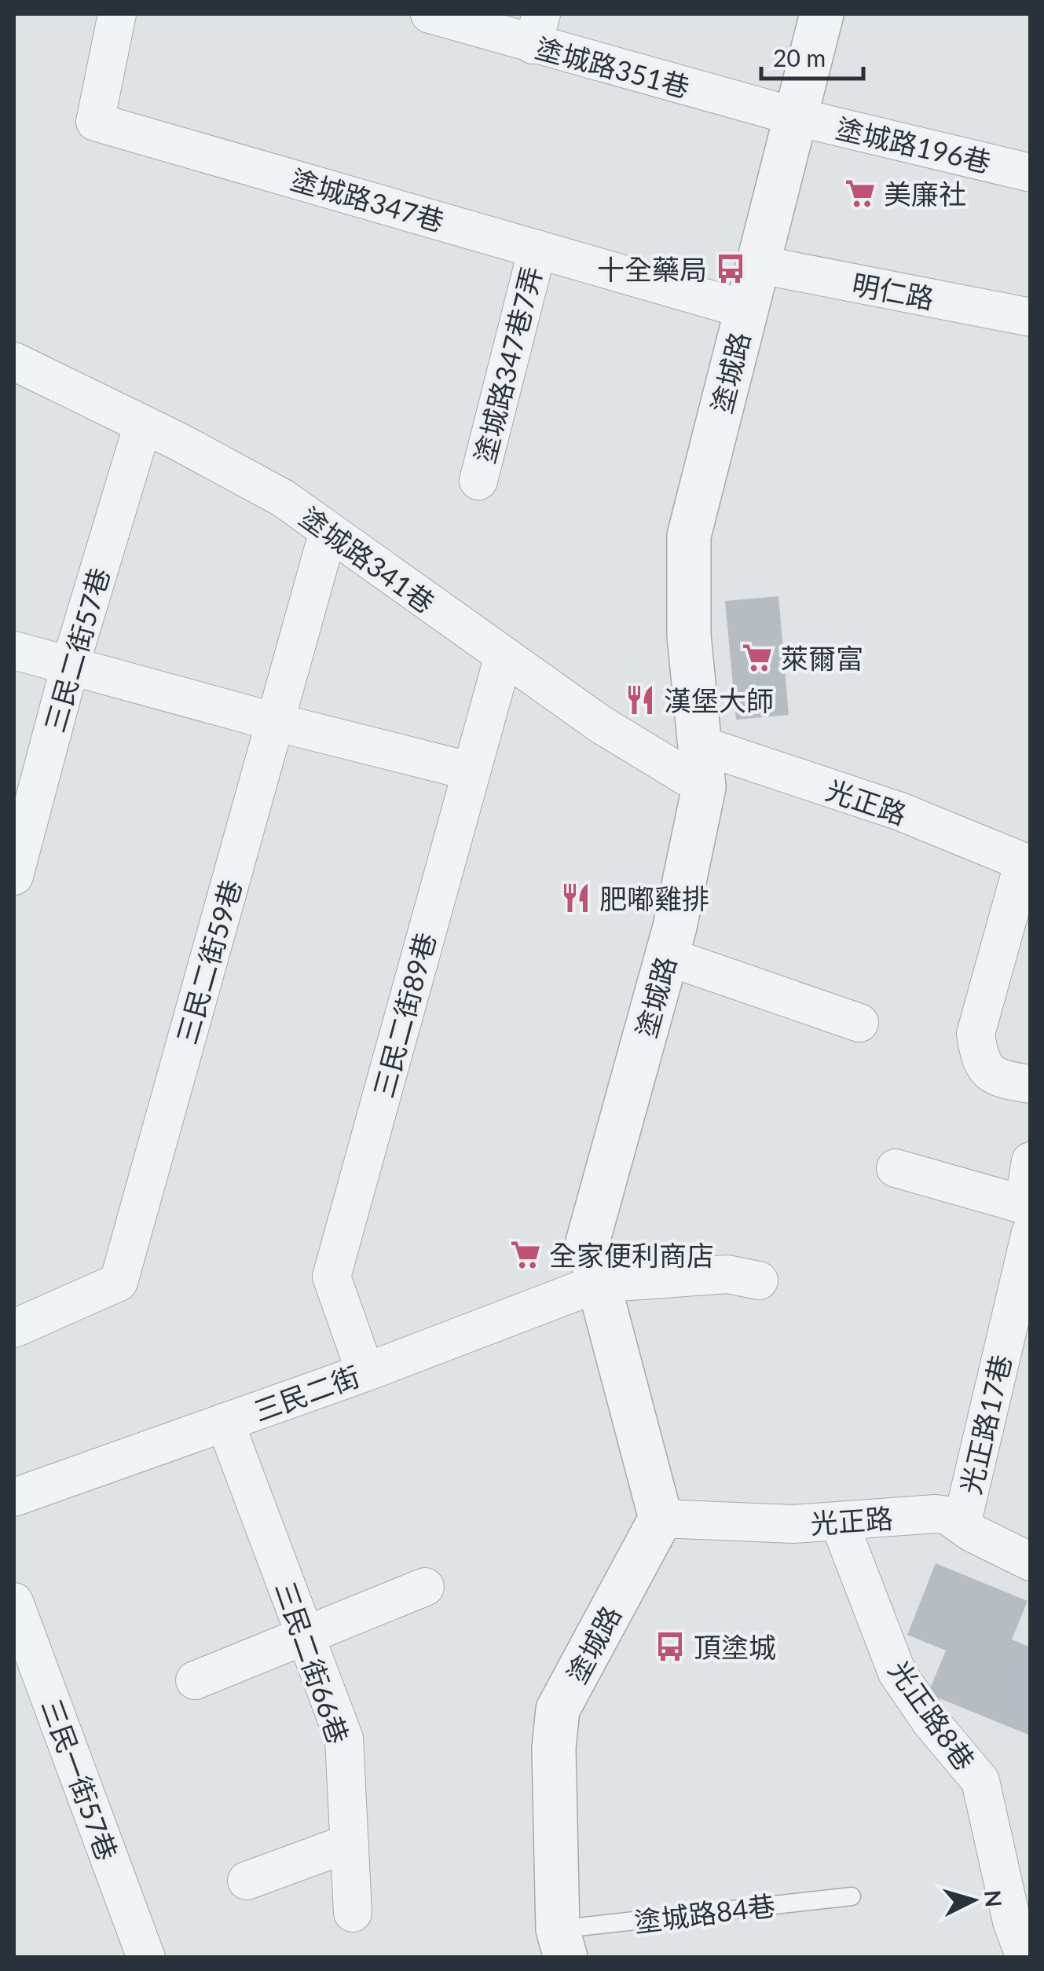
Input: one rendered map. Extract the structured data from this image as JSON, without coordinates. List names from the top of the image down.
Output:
{
  "streets": {
    "street": [
      "塗城路351巷",
      "塗城路196巷",
      "塗城路347巷",
      "明仁路",
      "塗城路347巷7弄",
      "塗城路",
      "塗城路341巷",
      "三民二街57巷",
      "光正路",
      "三民二街59巷",
      "三民二街89巷",
      "三民二街",
      "光正路17巷",
      "三民二街66巷",
      "光正路8巷",
      "三民一街57巷"
    ],
    "lane": ["塗城路84巷"]
  },
  "crossings": [
    ["塗城路351巷", "塗城路196巷"],
    ["塗城路351巷", "塗城路"],
    ["塗城路196巷", "塗城路"],
    ["塗城路347巷", "塗城路347巷7弄"],
    ["塗城路347巷", "塗城路"],
    ["明仁路", "塗城路"],
    ["塗城路", "塗城路341巷"],
    ["塗城路", "光正路"],
    ["塗城路", "三民二街"],
    ["塗城路", "塗城路84巷"],
    ["塗城路341巷", "三民二街57巷"],
    ["塗城路341巷", "三民二街59巷"],
    ["塗城路341巷", "三民二街89巷"],
    ["光正路", "光正路17巷"],
    ["光正路", "光正路8巷"],
    ["三民二街89巷", "三民二街"],
    ["三民二街", "三民二街66巷"]
  ],
  "places": {
    "supermarket": ["美廉社", "萊爾富", "全家便利商店"],
    "bus stop": ["十全藥局", "頂塗城"],
    "restaurant": ["漢堡大師", "肥嘟雞排"]
  },
  "scale_bar": "20 m",
  "north": "right"
}
